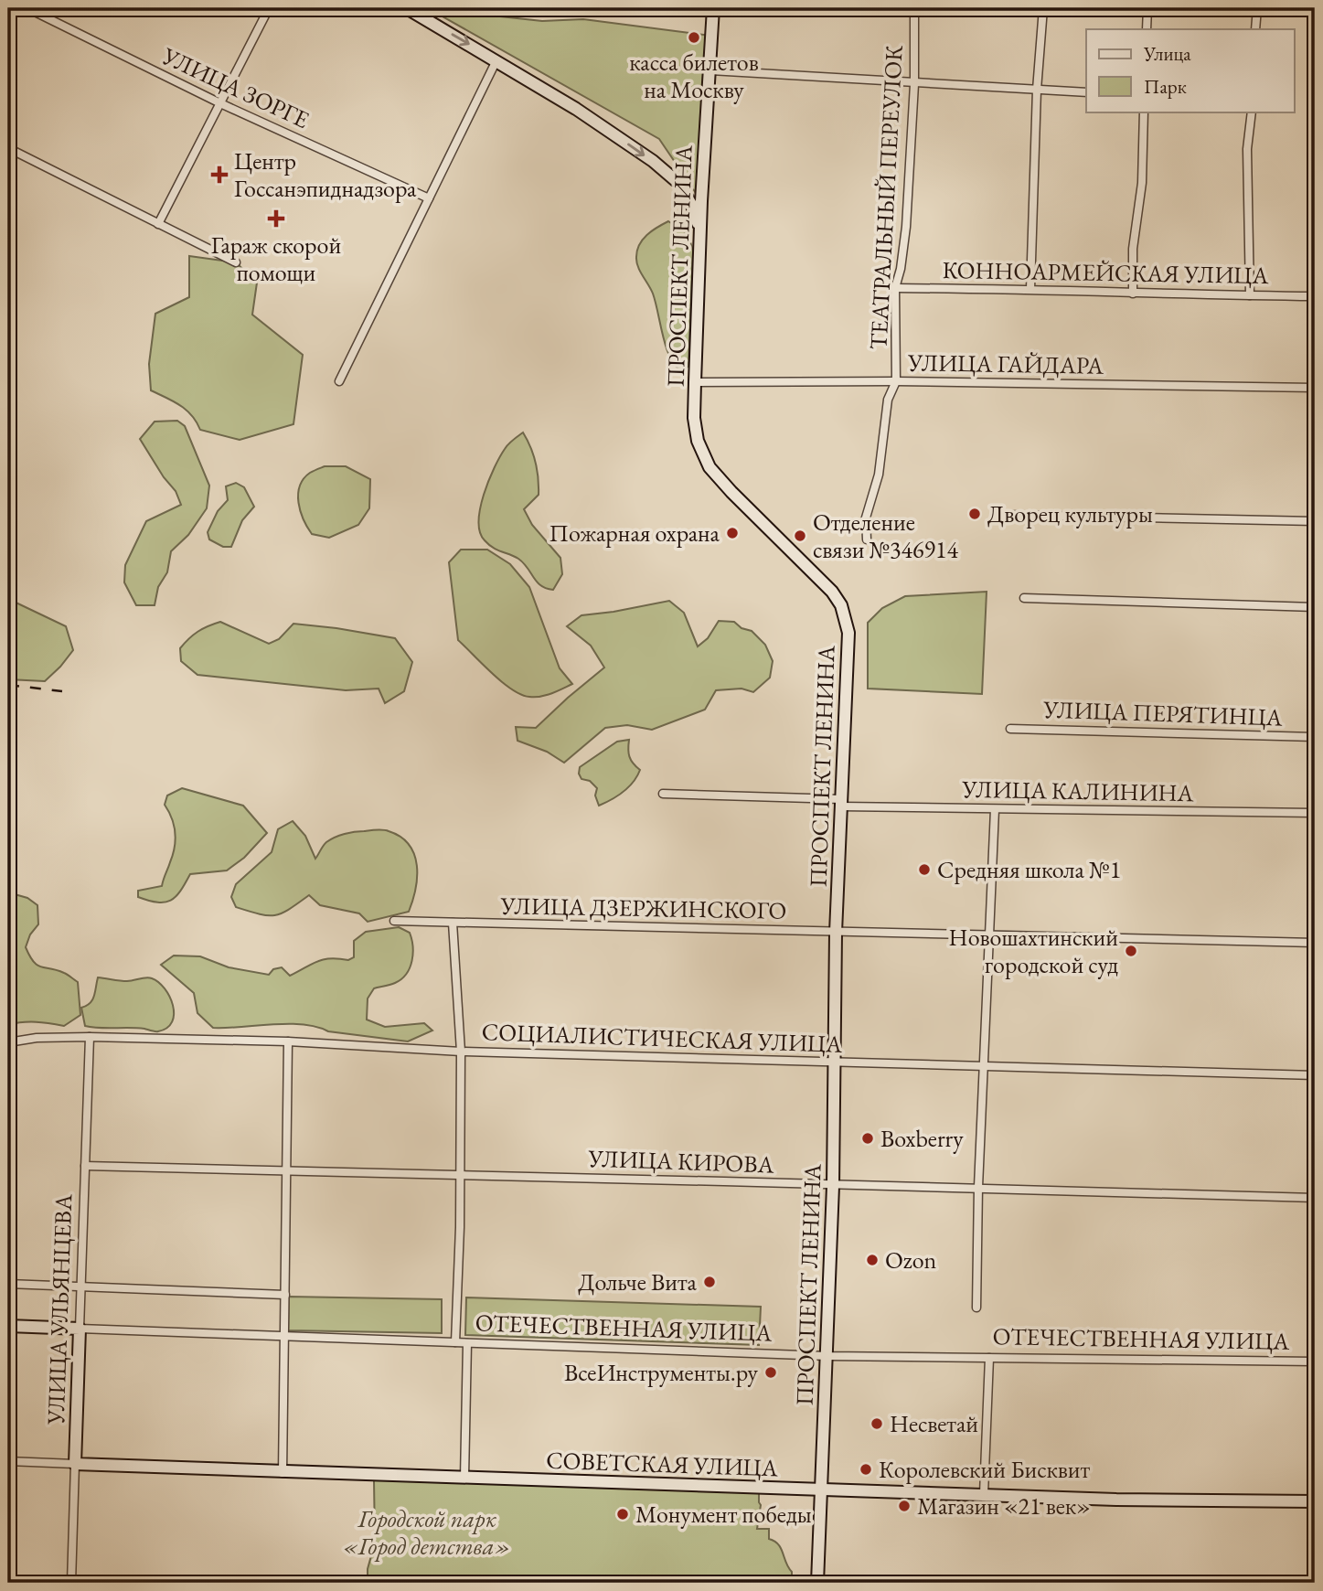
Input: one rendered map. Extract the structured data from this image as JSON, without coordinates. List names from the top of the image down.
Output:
{
  "streets": {
    "main road": [
      "ПРОСПЕКТ ЛЕНИНА",
      "УЛИЦА УЛЬЯНЦЕВА",
      "ОТЕЧЕСТВЕННАЯ УЛИЦА",
      "СОВЕТСКАЯ УЛИЦА"
    ],
    "street": [
      "УЛИЦА ЗОРГЕ",
      "ТЕАТРАЛЬНЫЙ ПЕРЕУЛОК",
      "КОННОАРМЕЙСКАЯ УЛИЦА",
      "УЛИЦА ГАЙДАРА",
      "УЛИЦА ПЕРЯТИНЦА",
      "УЛИЦА КАЛИНИНА",
      "УЛИЦА ДЗЕРЖИНСКОГО",
      "СОЦИАЛИСТИЧЕСКАЯ УЛИЦА",
      "УЛИЦА КИРОВА"
    ]
  },
  "crossings": [
    ["ТЕАТРАЛЬНЫЙ ПЕРЕУЛОК", "КОННОАРМЕЙСКАЯ УЛИЦА"],
    ["ТЕАТРАЛЬНЫЙ ПЕРЕУЛОК", "УЛИЦА ГАЙДАРА"],
    ["ПРОСПЕКТ ЛЕНИНА", "УЛИЦА ГАЙДАРА"],
    ["ПРОСПЕКТ ЛЕНИНА", "УЛИЦА КАЛИНИНА"],
    ["ПРОСПЕКТ ЛЕНИНА", "УЛИЦА ДЗЕРЖИНСКОГО"],
    ["ПРОСПЕКТ ЛЕНИНА", "СОЦИАЛИСТИЧЕСКАЯ УЛИЦА"],
    ["ПРОСПЕКТ ЛЕНИНА", "УЛИЦА КИРОВА"],
    ["ПРОСПЕКТ ЛЕНИНА", "ОТЕЧЕСТВЕННАЯ УЛИЦА"],
    ["ПРОСПЕКТ ЛЕНИНА", "СОВЕТСКАЯ УЛИЦА"],
    ["СОЦИАЛИСТИЧЕСКАЯ УЛИЦА", "УЛИЦА УЛЬЯНЦЕВА"],
    ["УЛИЦА КИРОВА", "УЛИЦА УЛЬЯНЦЕВА"],
    ["УЛИЦА УЛЬЯНЦЕВА", "ОТЕЧЕСТВЕННАЯ УЛИЦА"],
    ["УЛИЦА УЛЬЯНЦЕВА", "СОВЕТСКАЯ УЛИЦА"]
  ],
  "parks": ["Городской парк «Город детства»"],
  "places": {
    "other": [
      "касса билетов на Москву",
      "Дворец культуры",
      "Пожарная охрана",
      "Отделение связи №346914",
      "Средняя школа №1",
      "Новошахтинский городской суд",
      "Boxberry",
      "Ozon",
      "Дольче Вита",
      "ВсеИнструменты.ру",
      "Несветай",
      "Королевский Бисквит",
      "Магазин «21 век»",
      "Монумент победы"
    ],
    "health": ["Центр Госсанэпиднадзора", "Гараж скорой помощи"]
  },
  "legend": ["Улица", "Парк"]
}
